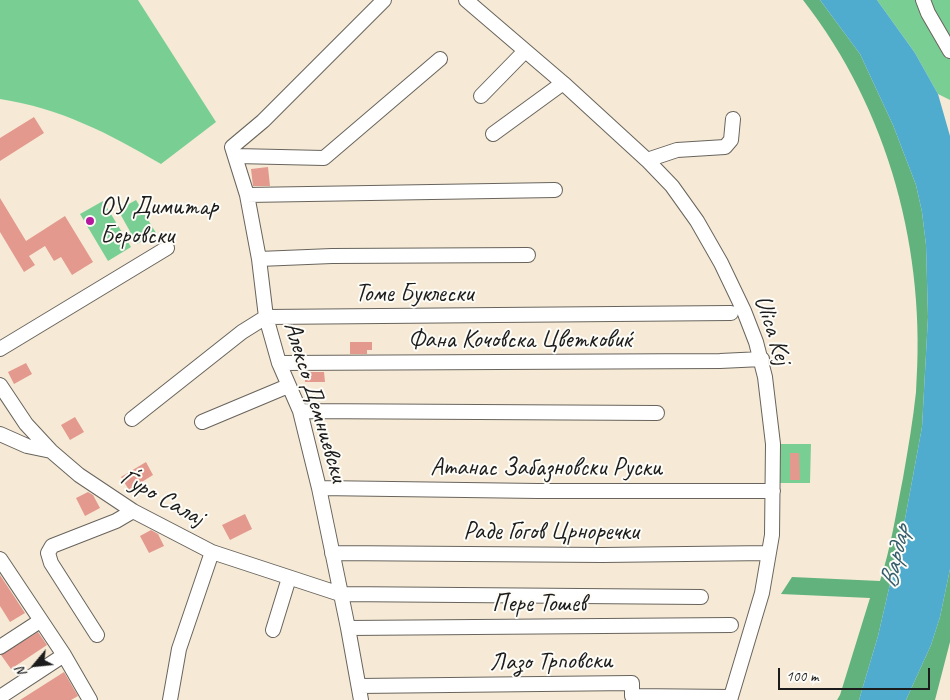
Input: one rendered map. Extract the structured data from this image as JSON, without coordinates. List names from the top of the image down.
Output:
{
  "streets": {
    "street": [
      "Томе Буклески",
      "Ulica Kej",
      "Фана Кочовска Цветковиќ",
      "Алексо Демниевски",
      "Атанас Забазновски Руски",
      "Ѓуро Салај",
      "Раде Гогов Црноречки",
      "Пере Тошев",
      "Лазо Трповски"
    ]
  },
  "crossings": [
    ["Томе Буклески", "Алексо Демниевски"],
    ["Ulica Kej", "Фана Кочовска Цветковиќ"],
    ["Ulica Kej", "Атанас Забазновски Руски"],
    ["Ulica Kej", "Раде Гогов Црноречки"],
    ["Ulica Kej", "Лазо Трповски"],
    ["Фана Кочовска Цветковиќ", "Алексо Демниевски"],
    ["Алексо Демниевски", "Атанас Забазновски Руски"],
    ["Алексо Демниевски", "Ѓуро Салај"],
    ["Алексо Демниевски", "Раде Гогов Црноречки"],
    ["Алексо Демниевски", "Пере Тошев"],
    ["Алексо Демниевски", "Лазо Трповски"]
  ],
  "water": ["Вардар"],
  "places": ["ОУ Димитар Беровски"],
  "scale_bar": "100 m",
  "north": "bottom left"
}
